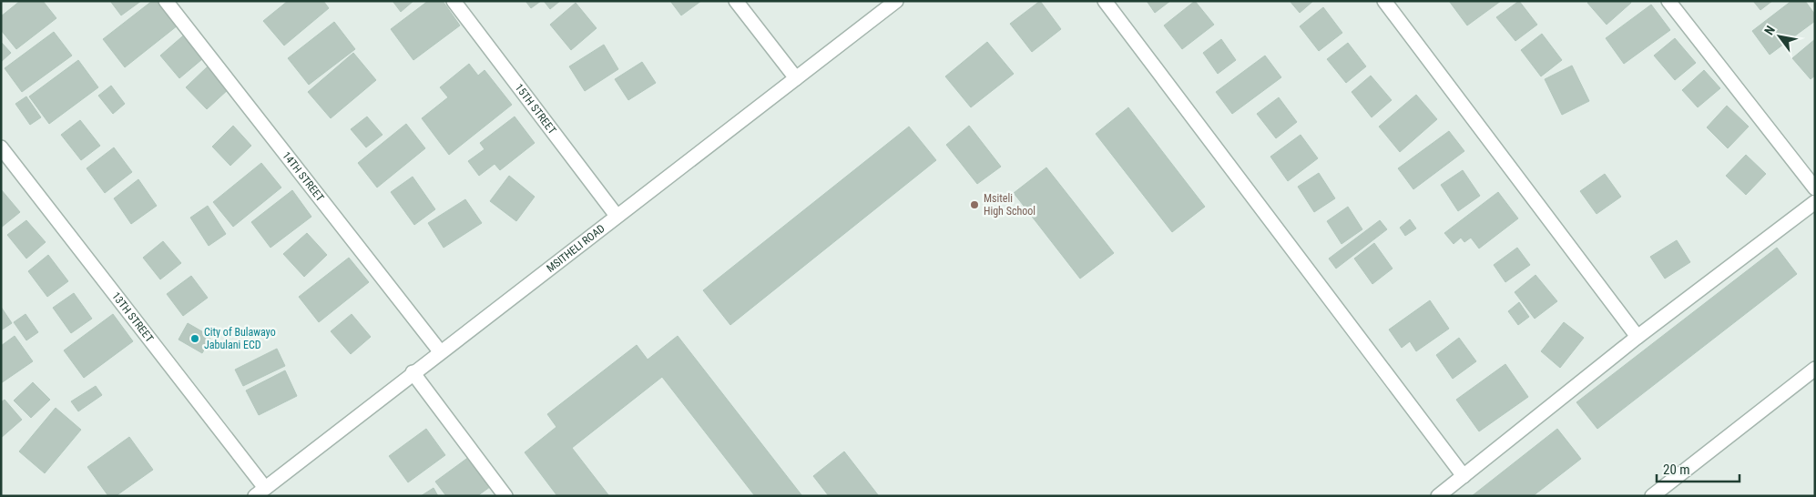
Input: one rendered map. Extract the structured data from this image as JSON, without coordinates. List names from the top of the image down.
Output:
{
  "streets": {
    "street": [
      "15TH STREET",
      "14TH STREET",
      "MSITHELI ROAD",
      "13TH STREET"
    ]
  },
  "crossings": [
    ["15TH STREET", "MSITHELI ROAD"],
    ["14TH STREET", "MSITHELI ROAD"],
    ["MSITHELI ROAD", "13TH STREET"]
  ],
  "places": ["Msiteli High School", "City of Bulawayo Jabulani ECD"],
  "scale_bar": "20 m",
  "north": "top left"
}
